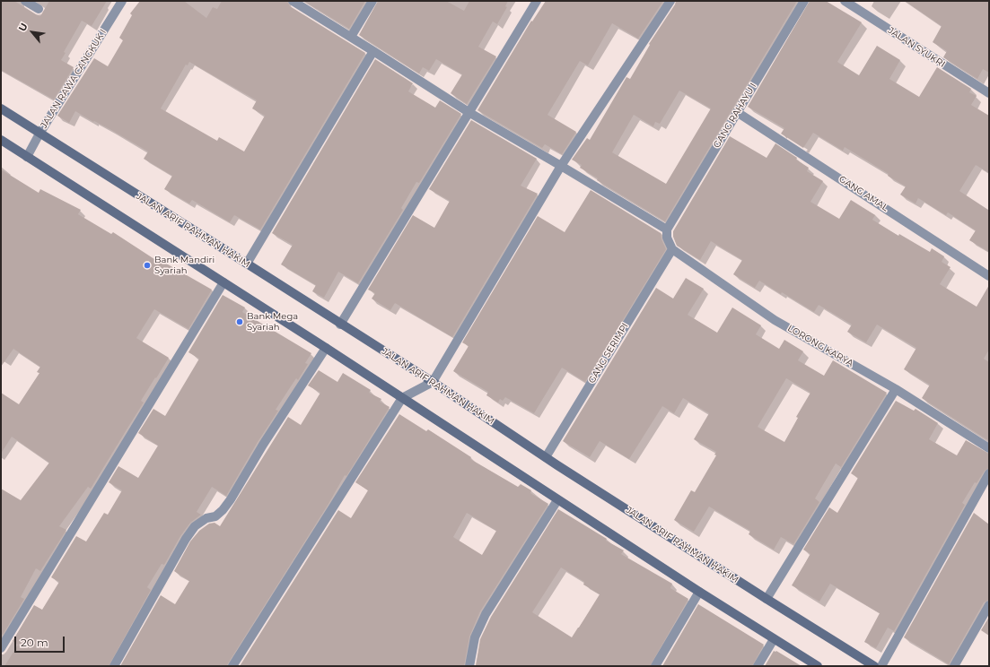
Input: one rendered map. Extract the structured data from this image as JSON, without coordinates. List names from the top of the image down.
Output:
{
  "streets": {
    "main road": ["JALAN ARIF RAHMAN HAKIM"],
    "street": [
      "JALAN SYUKRI",
      "JALAN RAWA CANGKUK I",
      "GANG RAHAYU I",
      "GANG AMAL",
      "LORONG KARYA",
      "GANG SERIMPI"
    ]
  },
  "crossings": [
    ["JALAN RAWA CANGKUK I", "JALAN ARIF RAHMAN HAKIM"],
    ["GANG RAHAYU I", "GANG AMAL"],
    ["JALAN ARIF RAHMAN HAKIM", "GANG SERIMPI"],
    ["LORONG KARYA", "GANG SERIMPI"]
  ],
  "places": ["Bank Mandiri Syariah", "Bank Mega Syariah"],
  "scale_bar": "20 m",
  "north": "top left"
}
